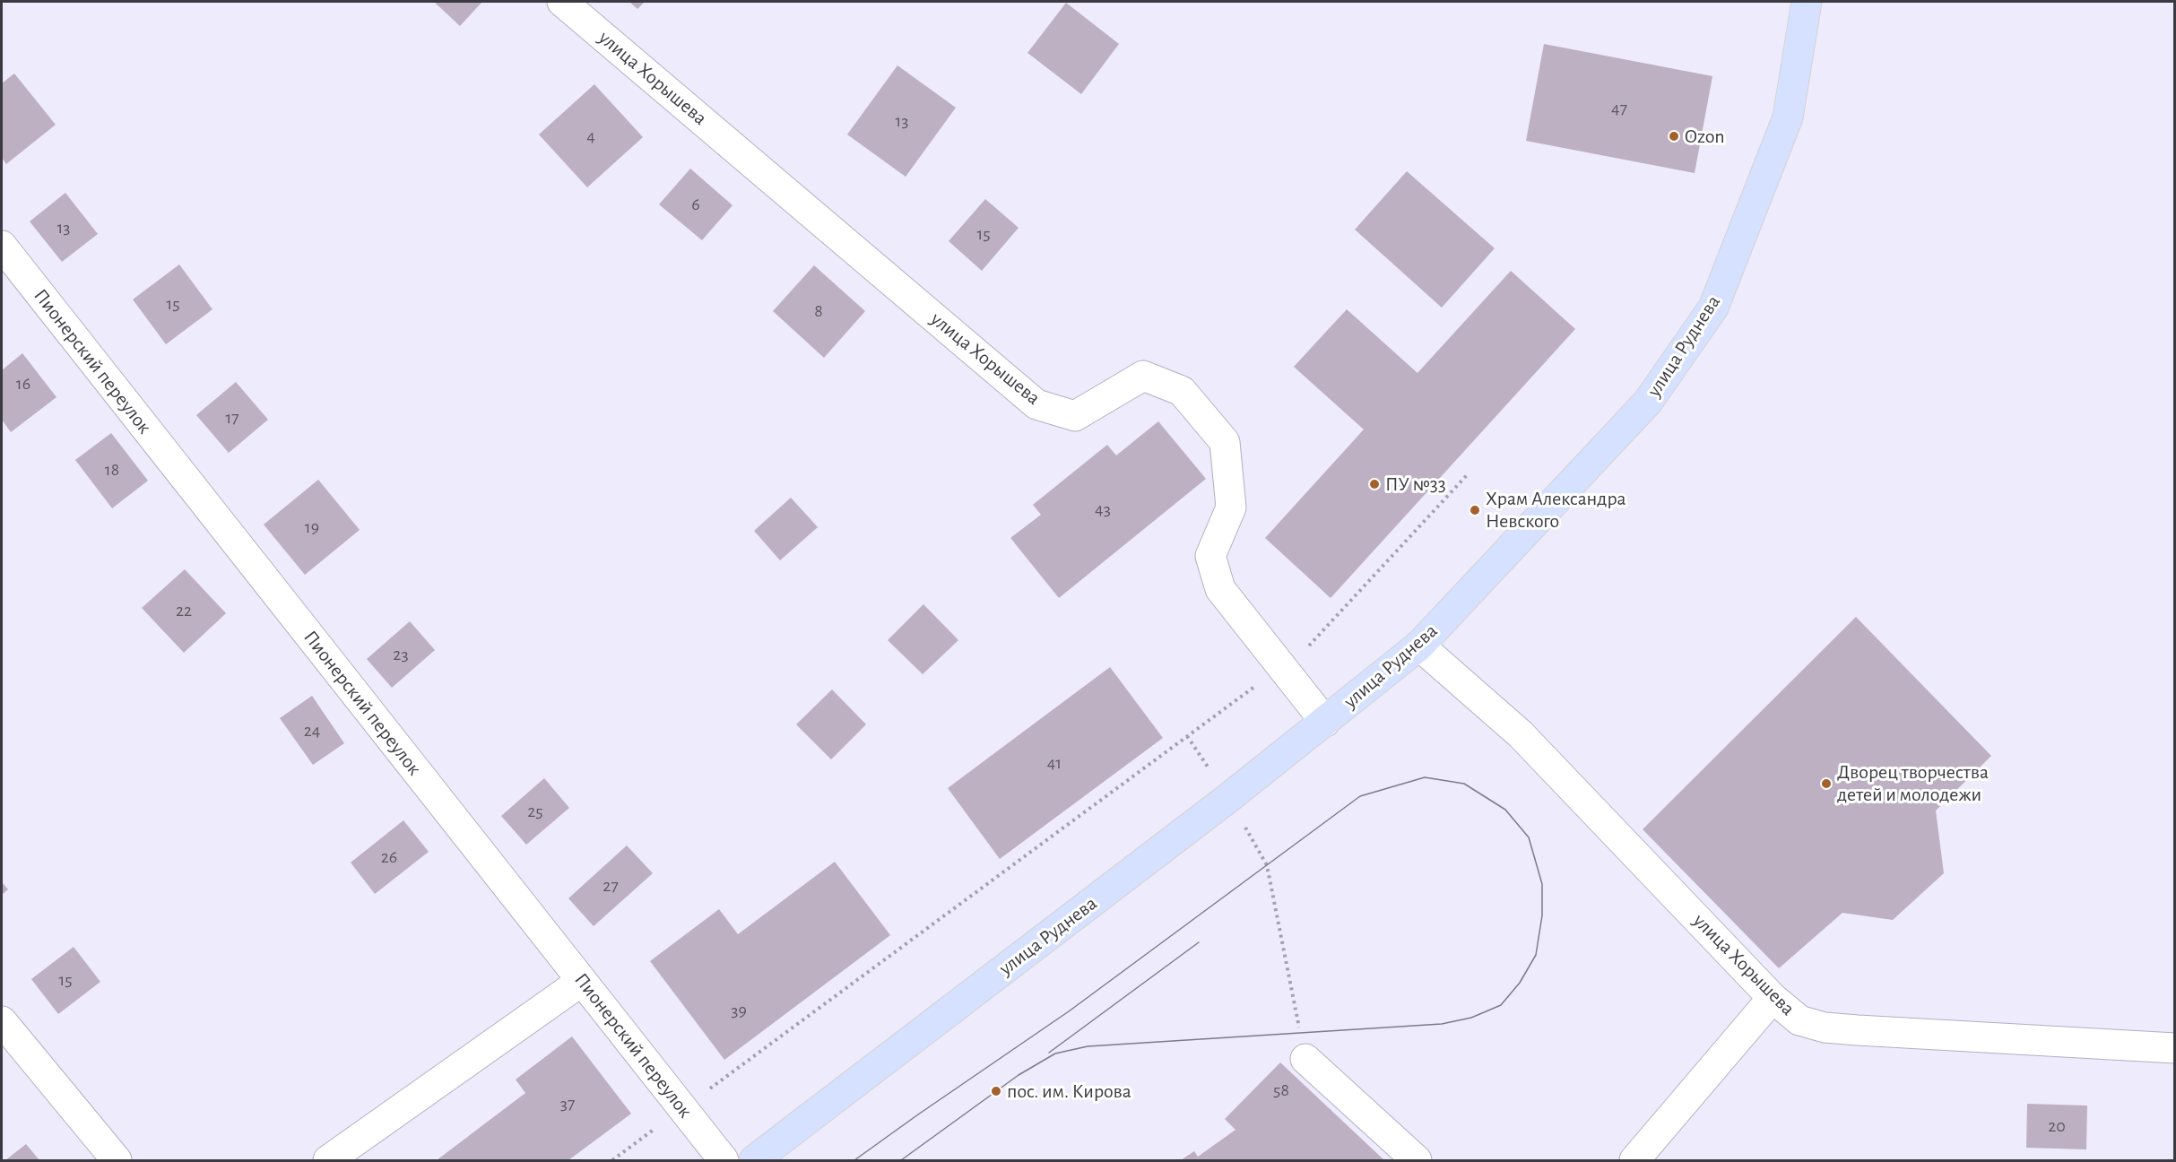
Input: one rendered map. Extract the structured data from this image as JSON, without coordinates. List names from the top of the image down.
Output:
{
  "streets": {
    "main road": ["улица Руднева"],
    "street": ["улица Хорышева", "Пионерский переулок"]
  },
  "crossings": [
    ["улица Хорышева", "улица Руднева"]
  ],
  "places": [
    "Ozon",
    "ПУ №33",
    "Храм Александра Невского",
    "Дворец творчества детей и молодежи",
    "пос. им. Кирова"
  ],
  "house_numbers": [
    "47",
    "13",
    "4",
    "6",
    "13",
    "15",
    "15",
    "8",
    "16",
    "17",
    "18",
    "43",
    "19",
    "22",
    "23",
    "24",
    "41",
    "25",
    "26",
    "27",
    "15",
    "39",
    "58",
    "37",
    "20"
  ]
}
